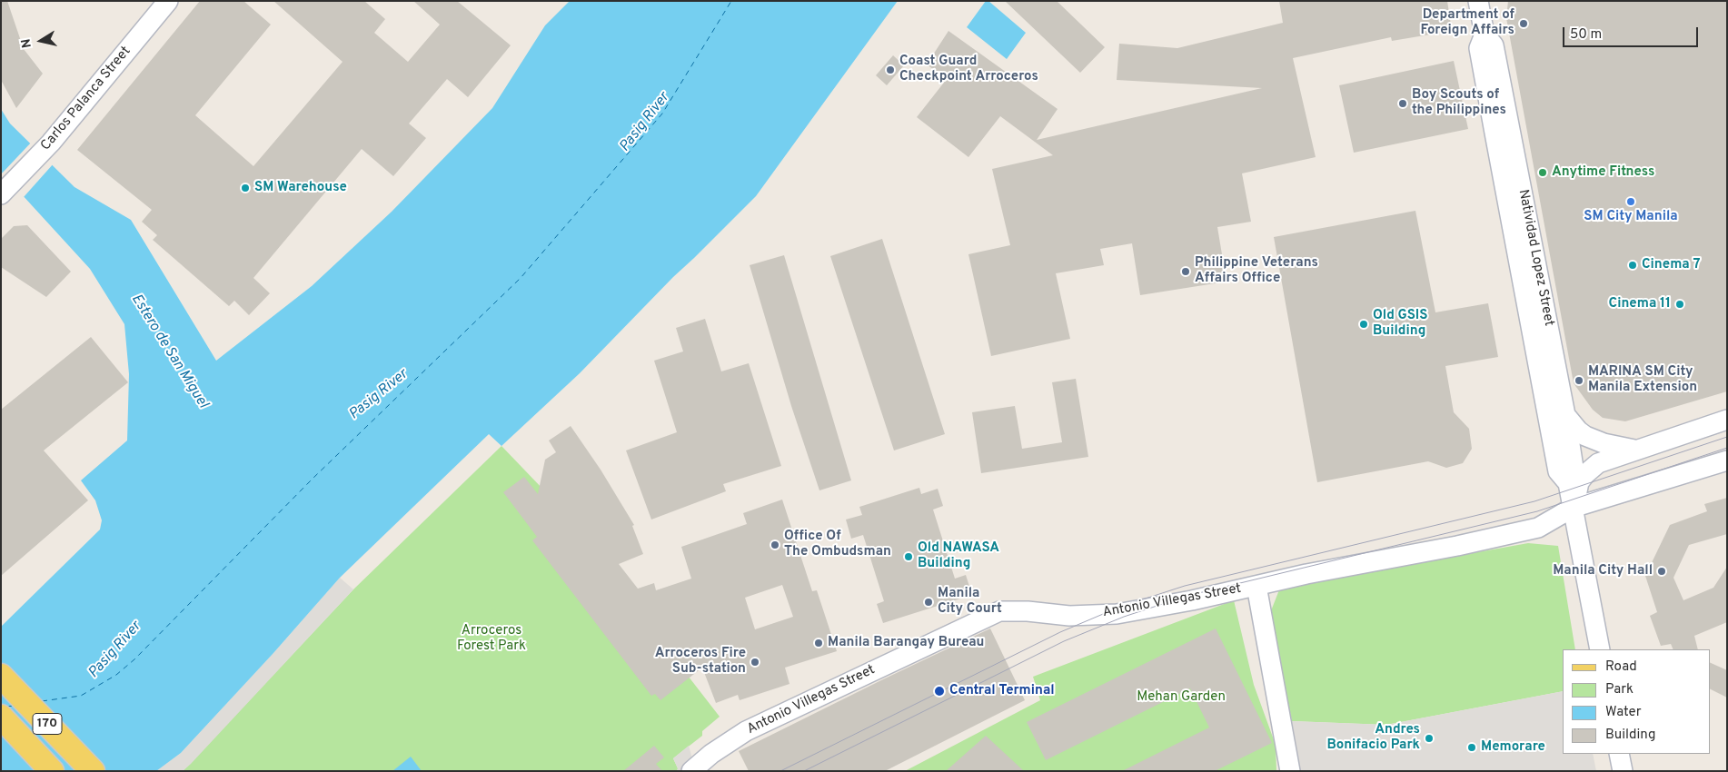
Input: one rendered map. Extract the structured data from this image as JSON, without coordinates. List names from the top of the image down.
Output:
{
  "streets": {
    "main road": ["170"],
    "street": ["Carlos Palanca Street", "Natividad Lopez Street", "Antonio Villegas Street"]
  },
  "crossings": [
    ["Natividad Lopez Street", "Antonio Villegas Street"]
  ],
  "water": ["Pasig River", "Estero de San Miguel"],
  "parks": ["Arroceros Forest Park", "Mehan Garden"],
  "places": [
    "Department of Foreign Affairs",
    "Coast Guard Checkpoint Arroceros",
    "Boy Scouts of the Philippines",
    "Anytime Fitness",
    "SM Warehouse",
    "SM City Manila",
    "Cinema 7",
    "Philippine Veterans Affairs Office",
    "Cinema 11",
    "Old GSIS Building",
    "MARINA SM City Manila Extension",
    "Office Of The Ombudsman",
    "Old NAWASA Building",
    "Manila City Hall",
    "Manila City Court",
    "Manila Barangay Bureau",
    "Arroceros Fire Sub-station",
    "Central Terminal",
    "Andres Bonifacio Park",
    "Memorare"
  ],
  "legend": [
    "Road",
    "Park",
    "Water",
    "Building"
  ],
  "scale_bar": "50 m",
  "north": "left"
}
